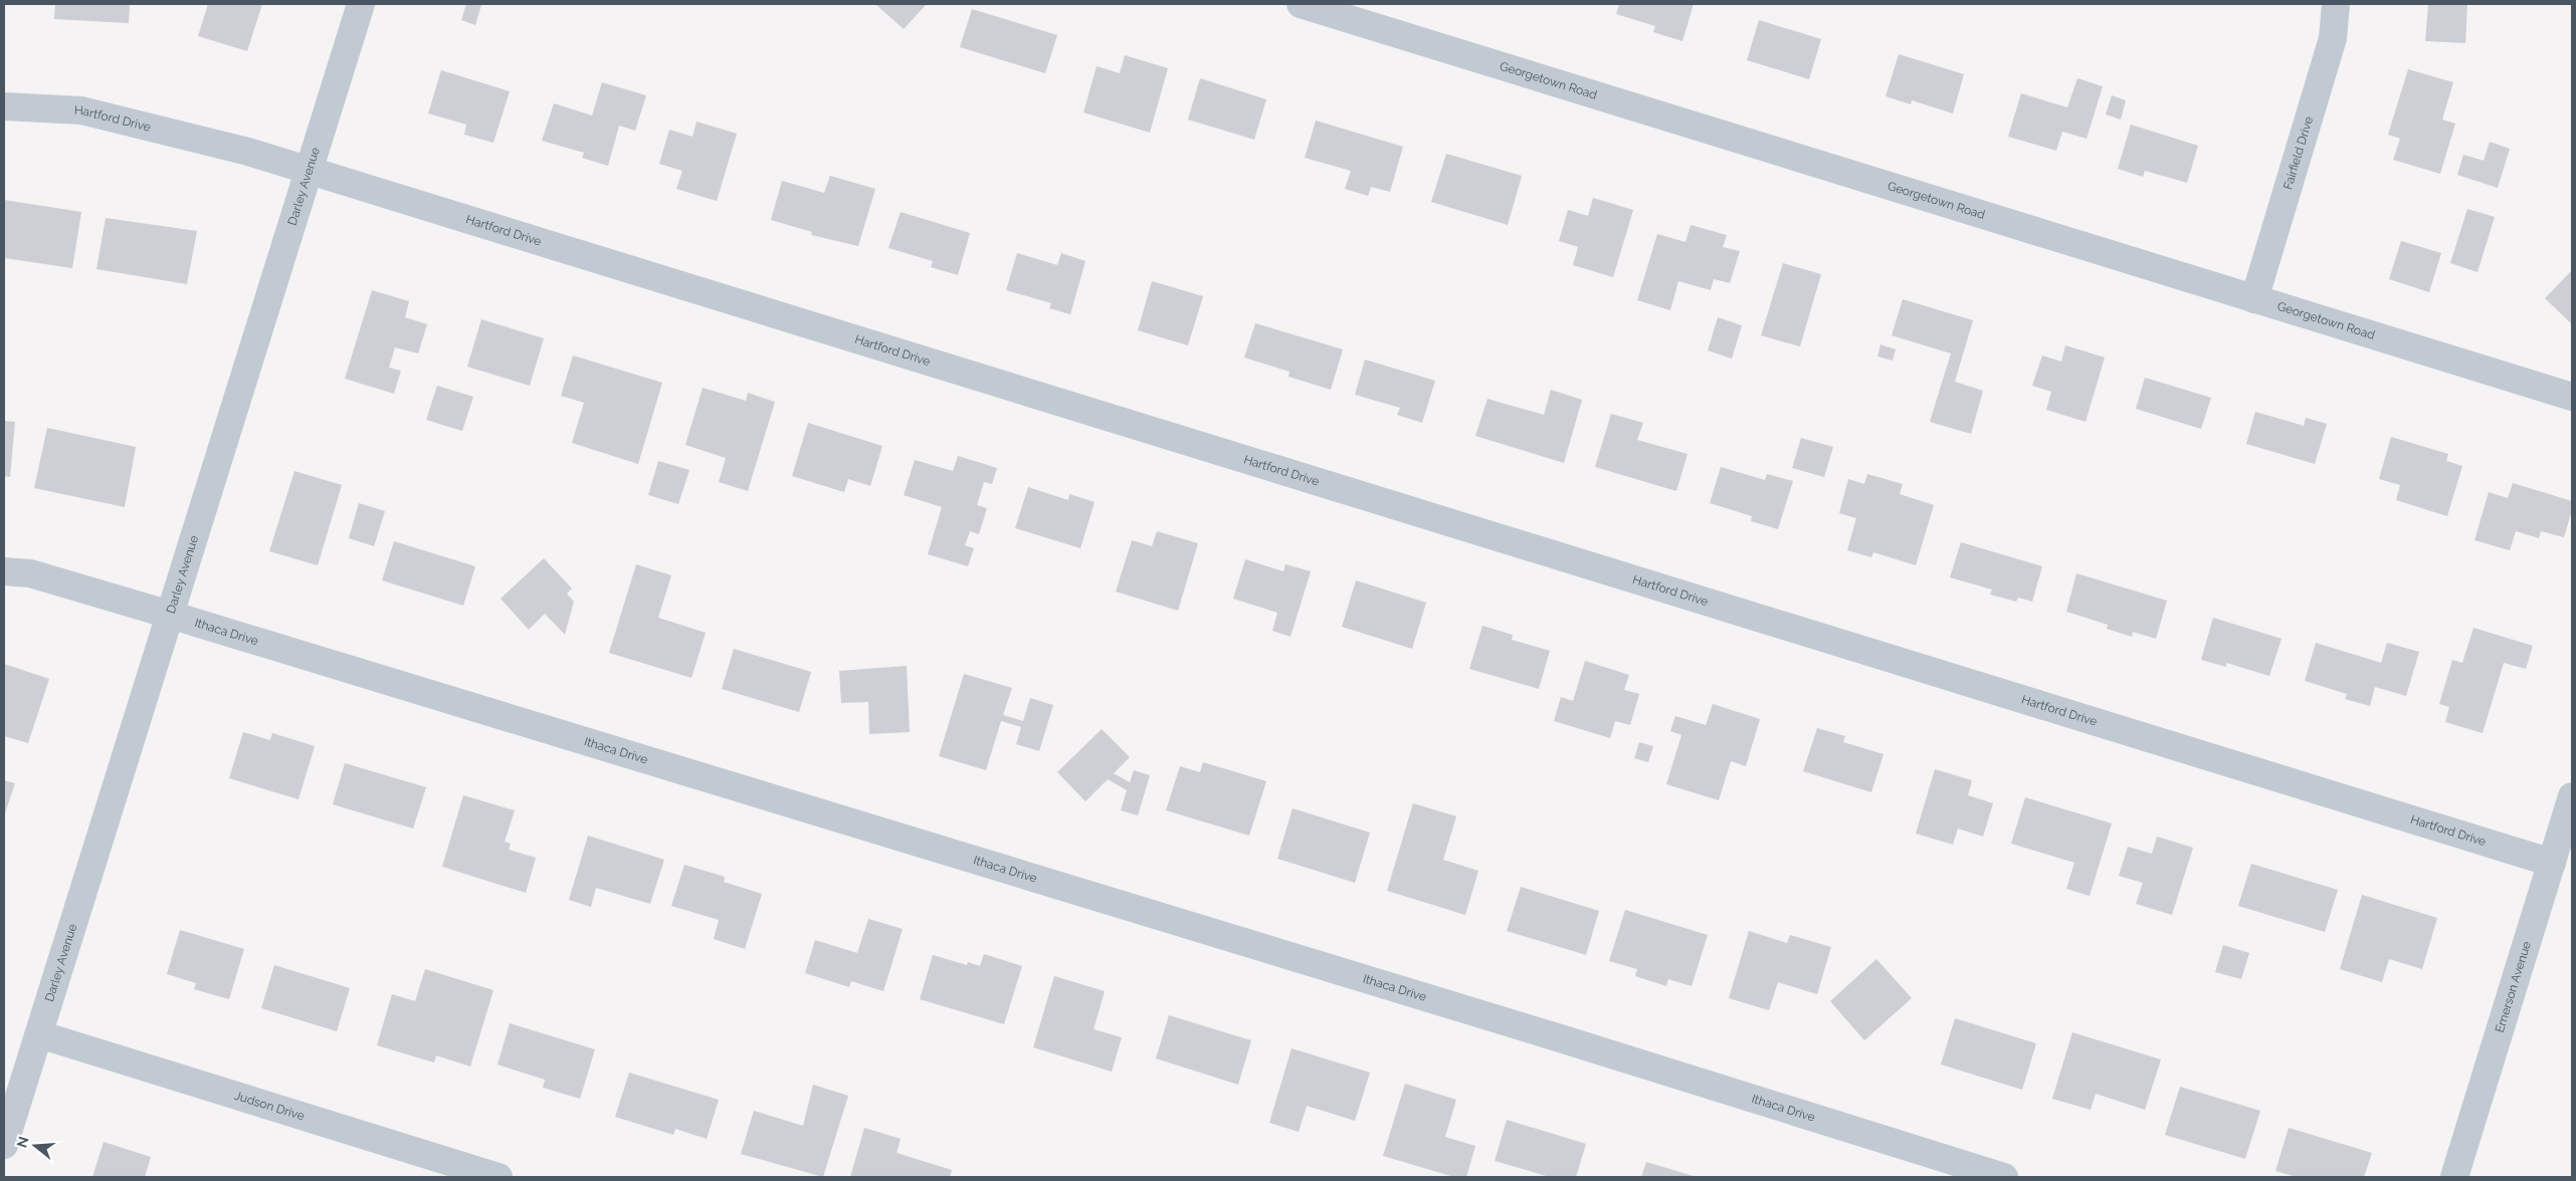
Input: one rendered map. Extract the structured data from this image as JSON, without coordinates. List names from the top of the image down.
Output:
{
  "streets": {
    "street": [
      "Georgetown Road",
      "Hartford Drive",
      "Fairfield Drive",
      "Darley Avenue",
      "Ithaca Drive",
      "Emerson Avenue",
      "Judson Drive"
    ]
  },
  "crossings": [
    ["Georgetown Road", "Fairfield Drive"],
    ["Hartford Drive", "Darley Avenue"],
    ["Hartford Drive", "Emerson Avenue"],
    ["Darley Avenue", "Ithaca Drive"],
    ["Darley Avenue", "Judson Drive"]
  ],
  "north": "left"
}
